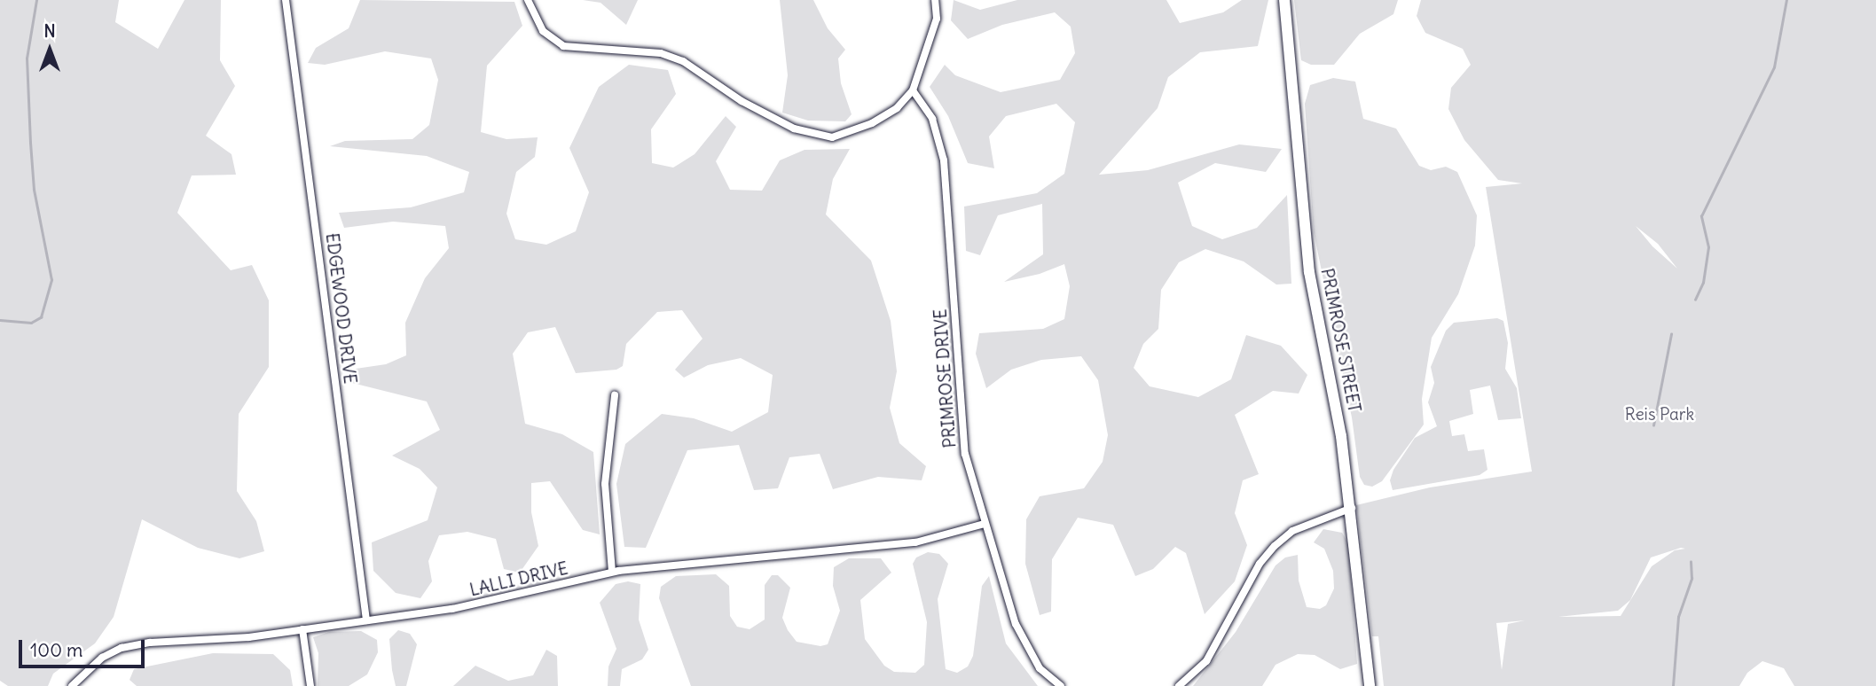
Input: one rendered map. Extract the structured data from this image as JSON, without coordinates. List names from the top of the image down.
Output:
{
  "streets": {
    "main road": ["PRIMROSE STREET"],
    "street": ["EDGEWOOD DRIVE", "PRIMROSE DRIVE", "LALLI DRIVE"]
  },
  "crossings": [
    ["EDGEWOOD DRIVE", "LALLI DRIVE"],
    ["PRIMROSE DRIVE", "LALLI DRIVE"]
  ],
  "parks": ["Reis Park"],
  "scale_bar": "100 m",
  "north": "top"
}
